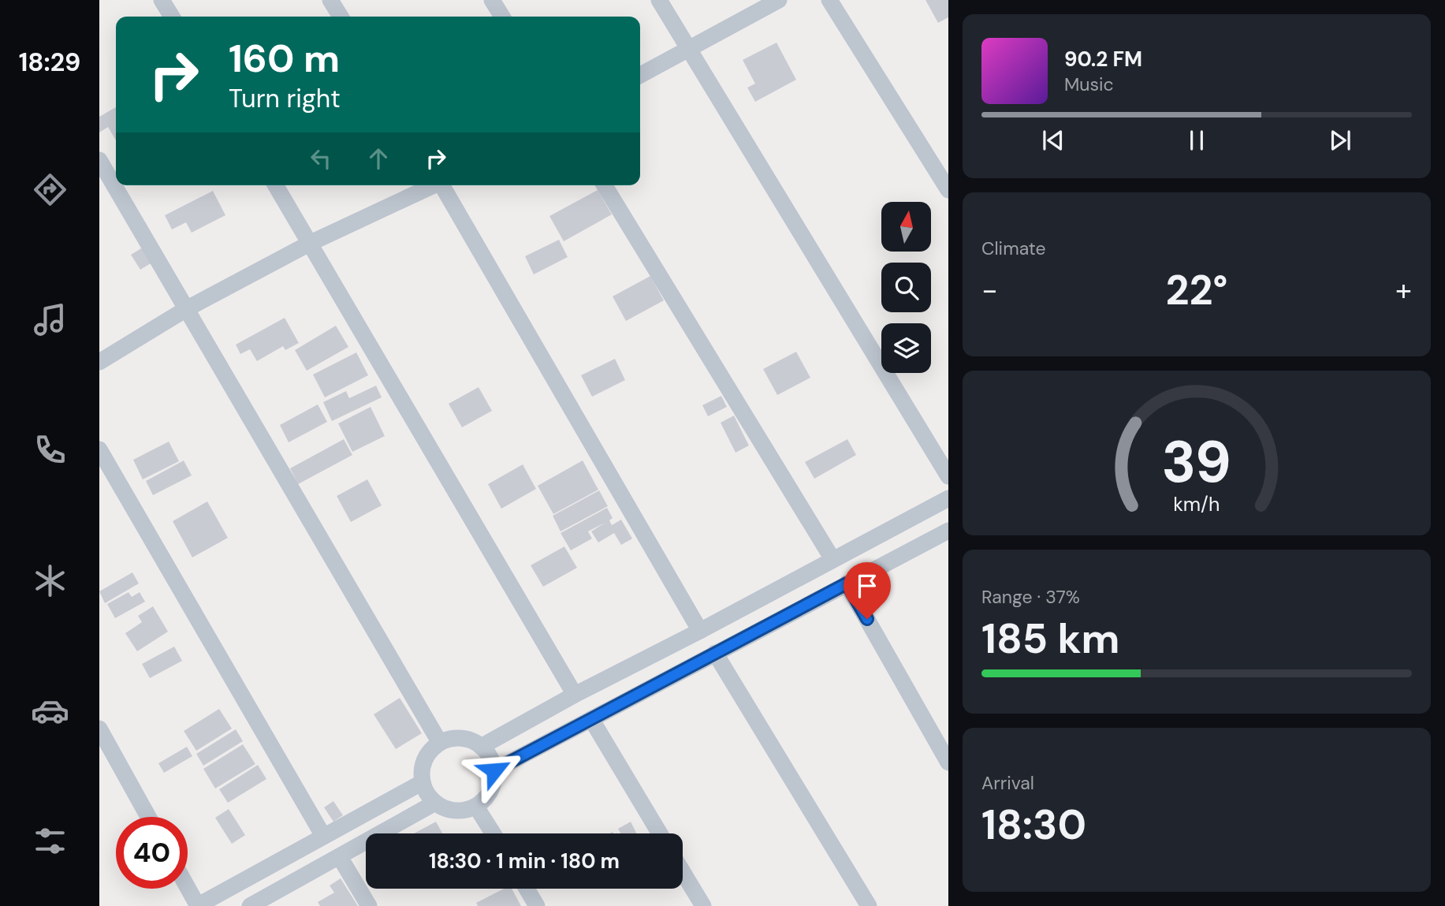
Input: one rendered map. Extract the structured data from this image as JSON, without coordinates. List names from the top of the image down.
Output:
{
  "north": "top",
  "page": {
    "tabs": "18:29",
    "turn": ["160 m", "Turn right"],
    "song": ["90.2 FM", "Music"],
    "tile": [
      "Climate",
      ["Range · 37%", "185 km"],
      ["Arrival", "18:30"]
    ],
    "heat": ["−", "22°", "+"],
    "limit": "40",
    "trip": "18:30 · 1 min · 180 m",
    "gauge": ["39", "km/h"]
  }
}
